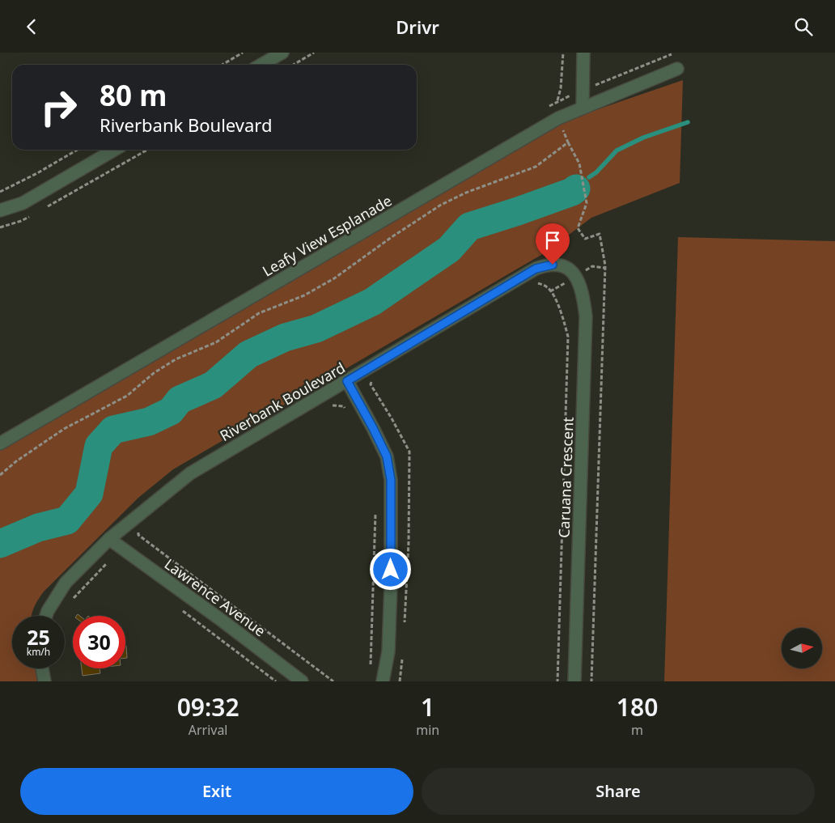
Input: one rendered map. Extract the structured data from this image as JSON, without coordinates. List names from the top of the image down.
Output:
{
  "streets": {
    "street": [
      "Leafy View Esplanade",
      "Riverbank Boulevard",
      "Caruana Crescent",
      "Lawrence Avenue"
    ]
  },
  "crossings": [
    ["Riverbank Boulevard", "Caruana Crescent"],
    ["Riverbank Boulevard", "Lawrence Avenue"]
  ],
  "north": "right",
  "page": {
    "header": "Drivr",
    "turn": ["80 m", "Riverbank Boulevard"],
    "speed": "25 km/h",
    "limit": "30",
    "eta": [
      "09:32",
      "Arrival",
      "1",
      "min",
      "180",
      "m"
    ],
    "buttons": ["Exit", "Share"]
  }
}
